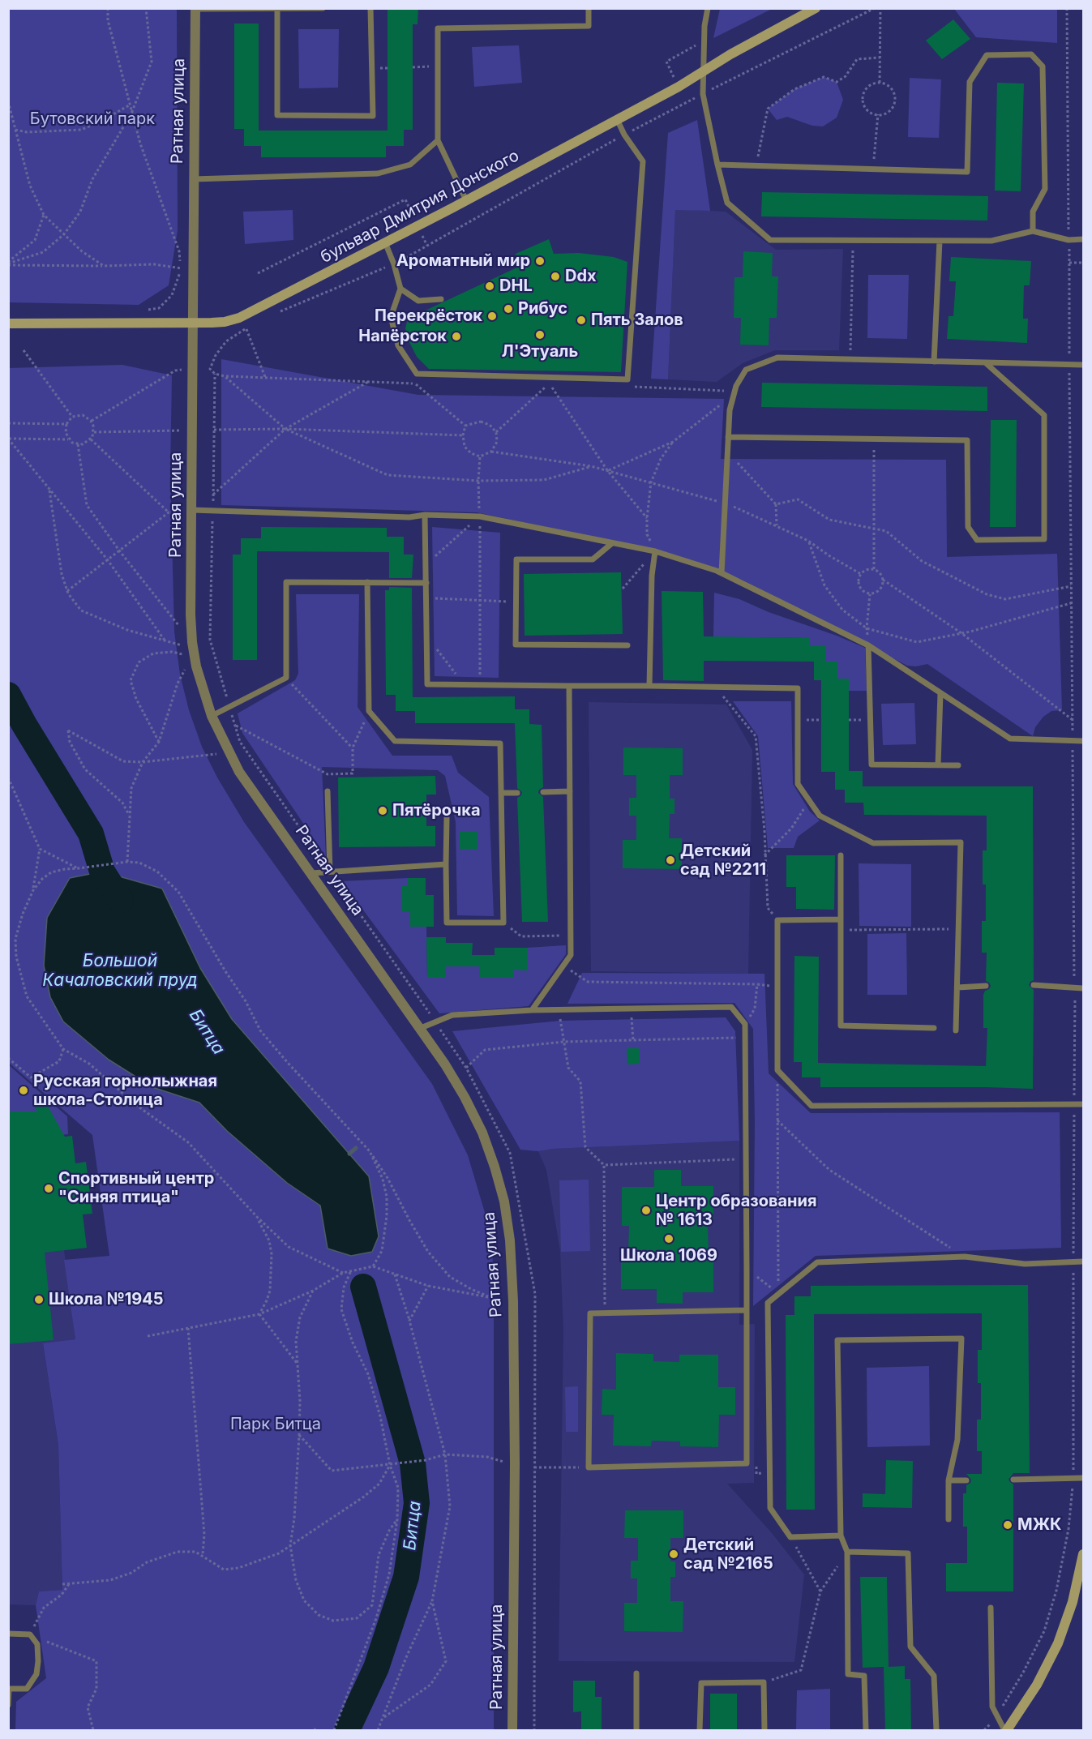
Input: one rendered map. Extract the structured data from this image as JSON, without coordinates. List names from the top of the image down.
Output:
{
  "streets": {
    "street": ["Ратная улица", "бульвар Дмитрия Донского"]
  },
  "crossings": [
    ["Ратная улица", "бульвар Дмитрия Донского"]
  ],
  "water": ["Большой Качаловский пруд", "Битца"],
  "parks": ["Бутовский парк", "Парк Битца"],
  "places": [
    "Ароматный мир",
    "Ddx",
    "DHL",
    "Рибус",
    "Перекрёсток",
    "Пять Залов",
    "Л'Этуаль",
    "Напёрсток",
    "Пятёрочка",
    "Детский сад №2211",
    "Русская горнолыжная школа-Столица",
    "Спортивный центр \"Синяя птица\"",
    "Центр образования № 1613",
    "Школа 1069",
    "Школа №1945",
    "МЖК",
    "Детский сад №2165"
  ]
}
